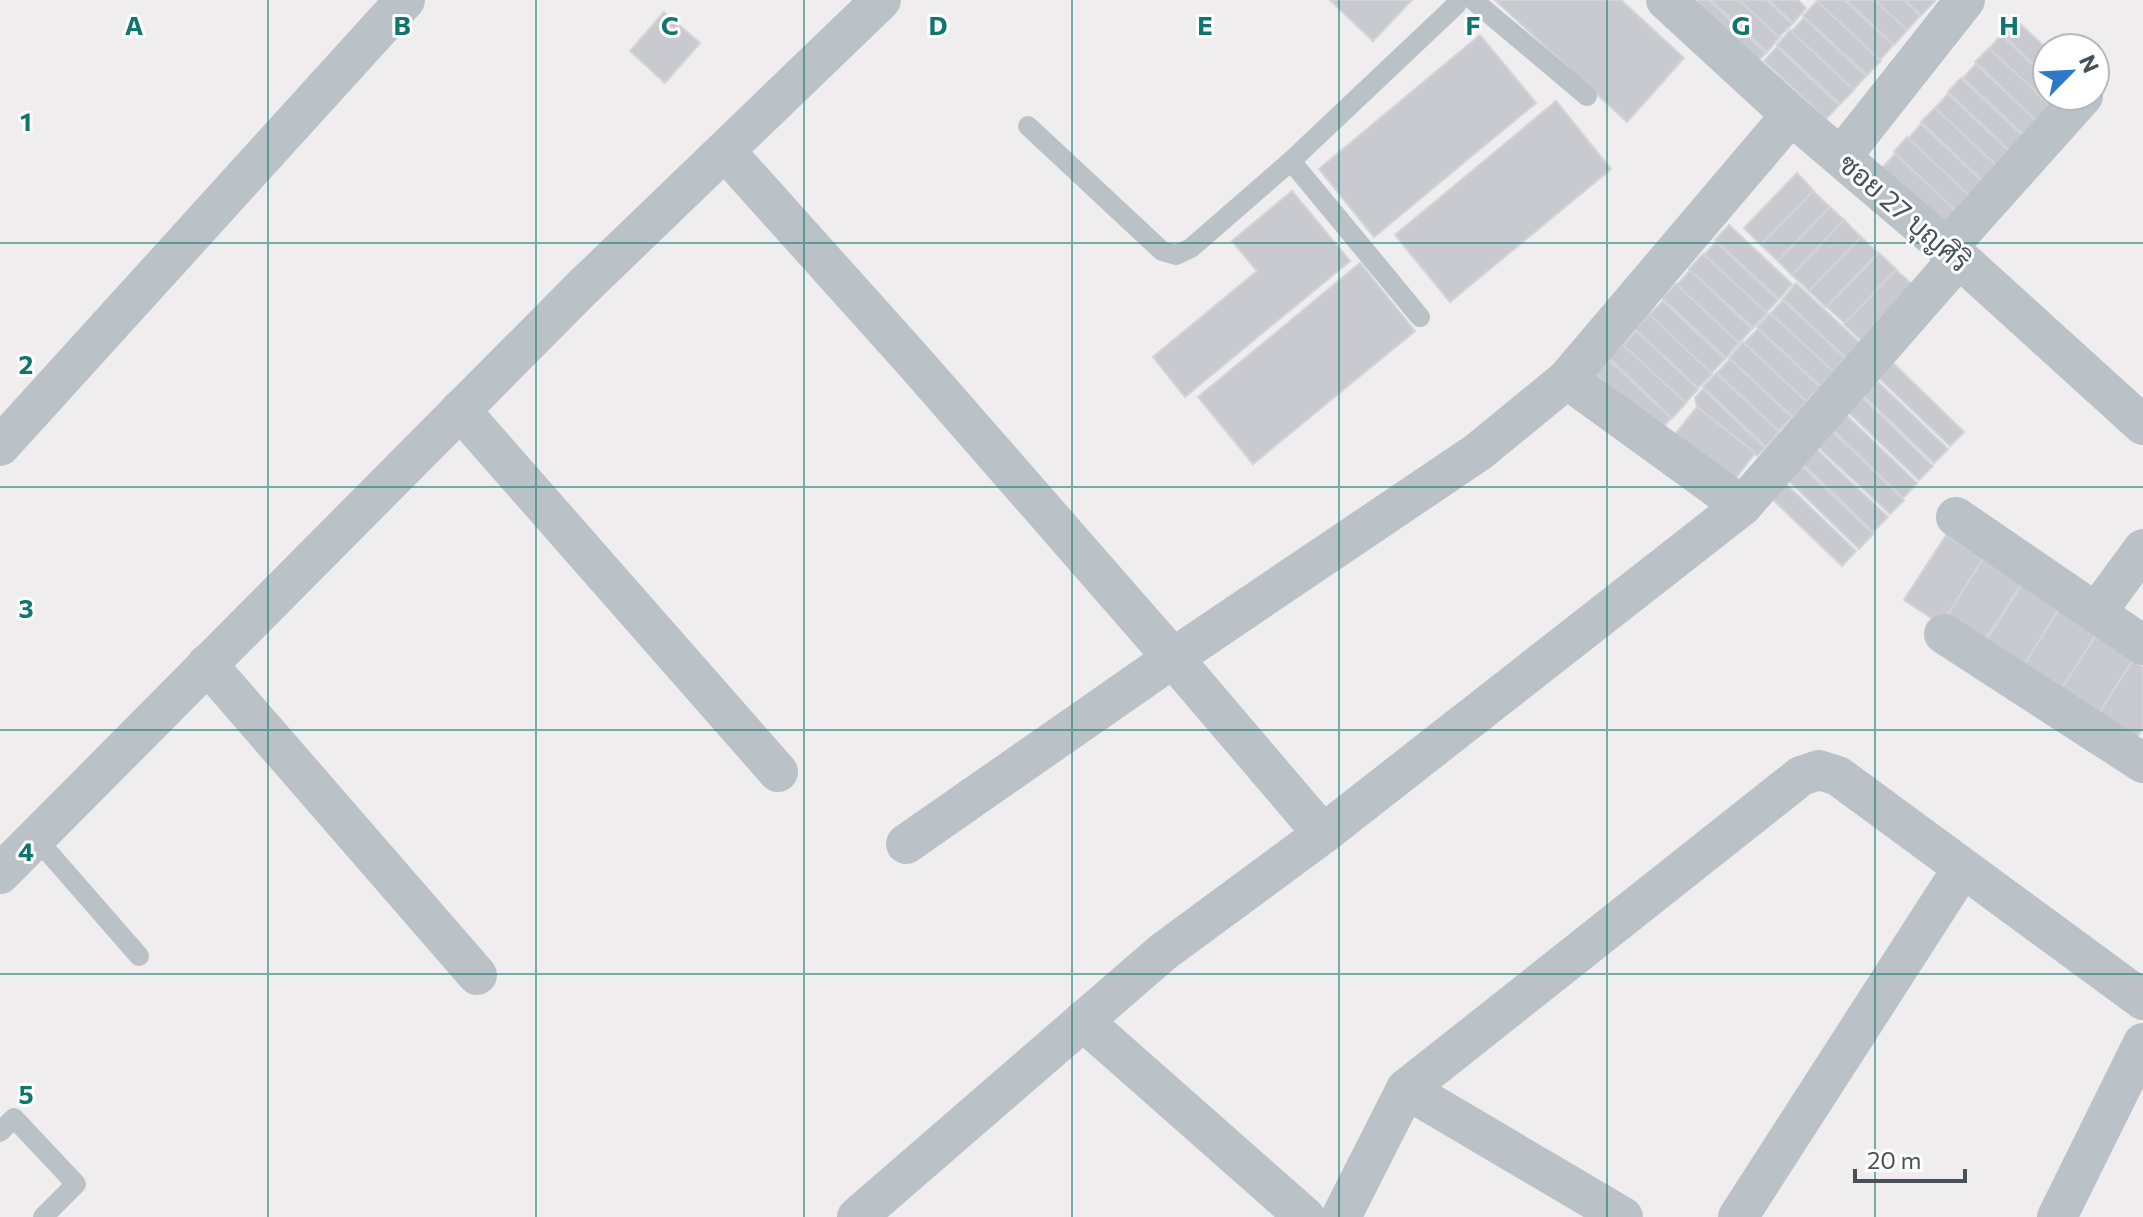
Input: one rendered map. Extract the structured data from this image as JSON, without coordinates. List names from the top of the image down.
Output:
{
  "streets": {
    "street": ["ซอย 27 บุญศิริ"]
  },
  "scale_bar": "20 m",
  "north": "top right",
  "grid": {
    "columns": [
      "A",
      "B",
      "C",
      "D",
      "E",
      "F",
      "G",
      "H"
    ],
    "rows": [
      "1",
      "2",
      "3",
      "4",
      "5"
    ]
  }
}
